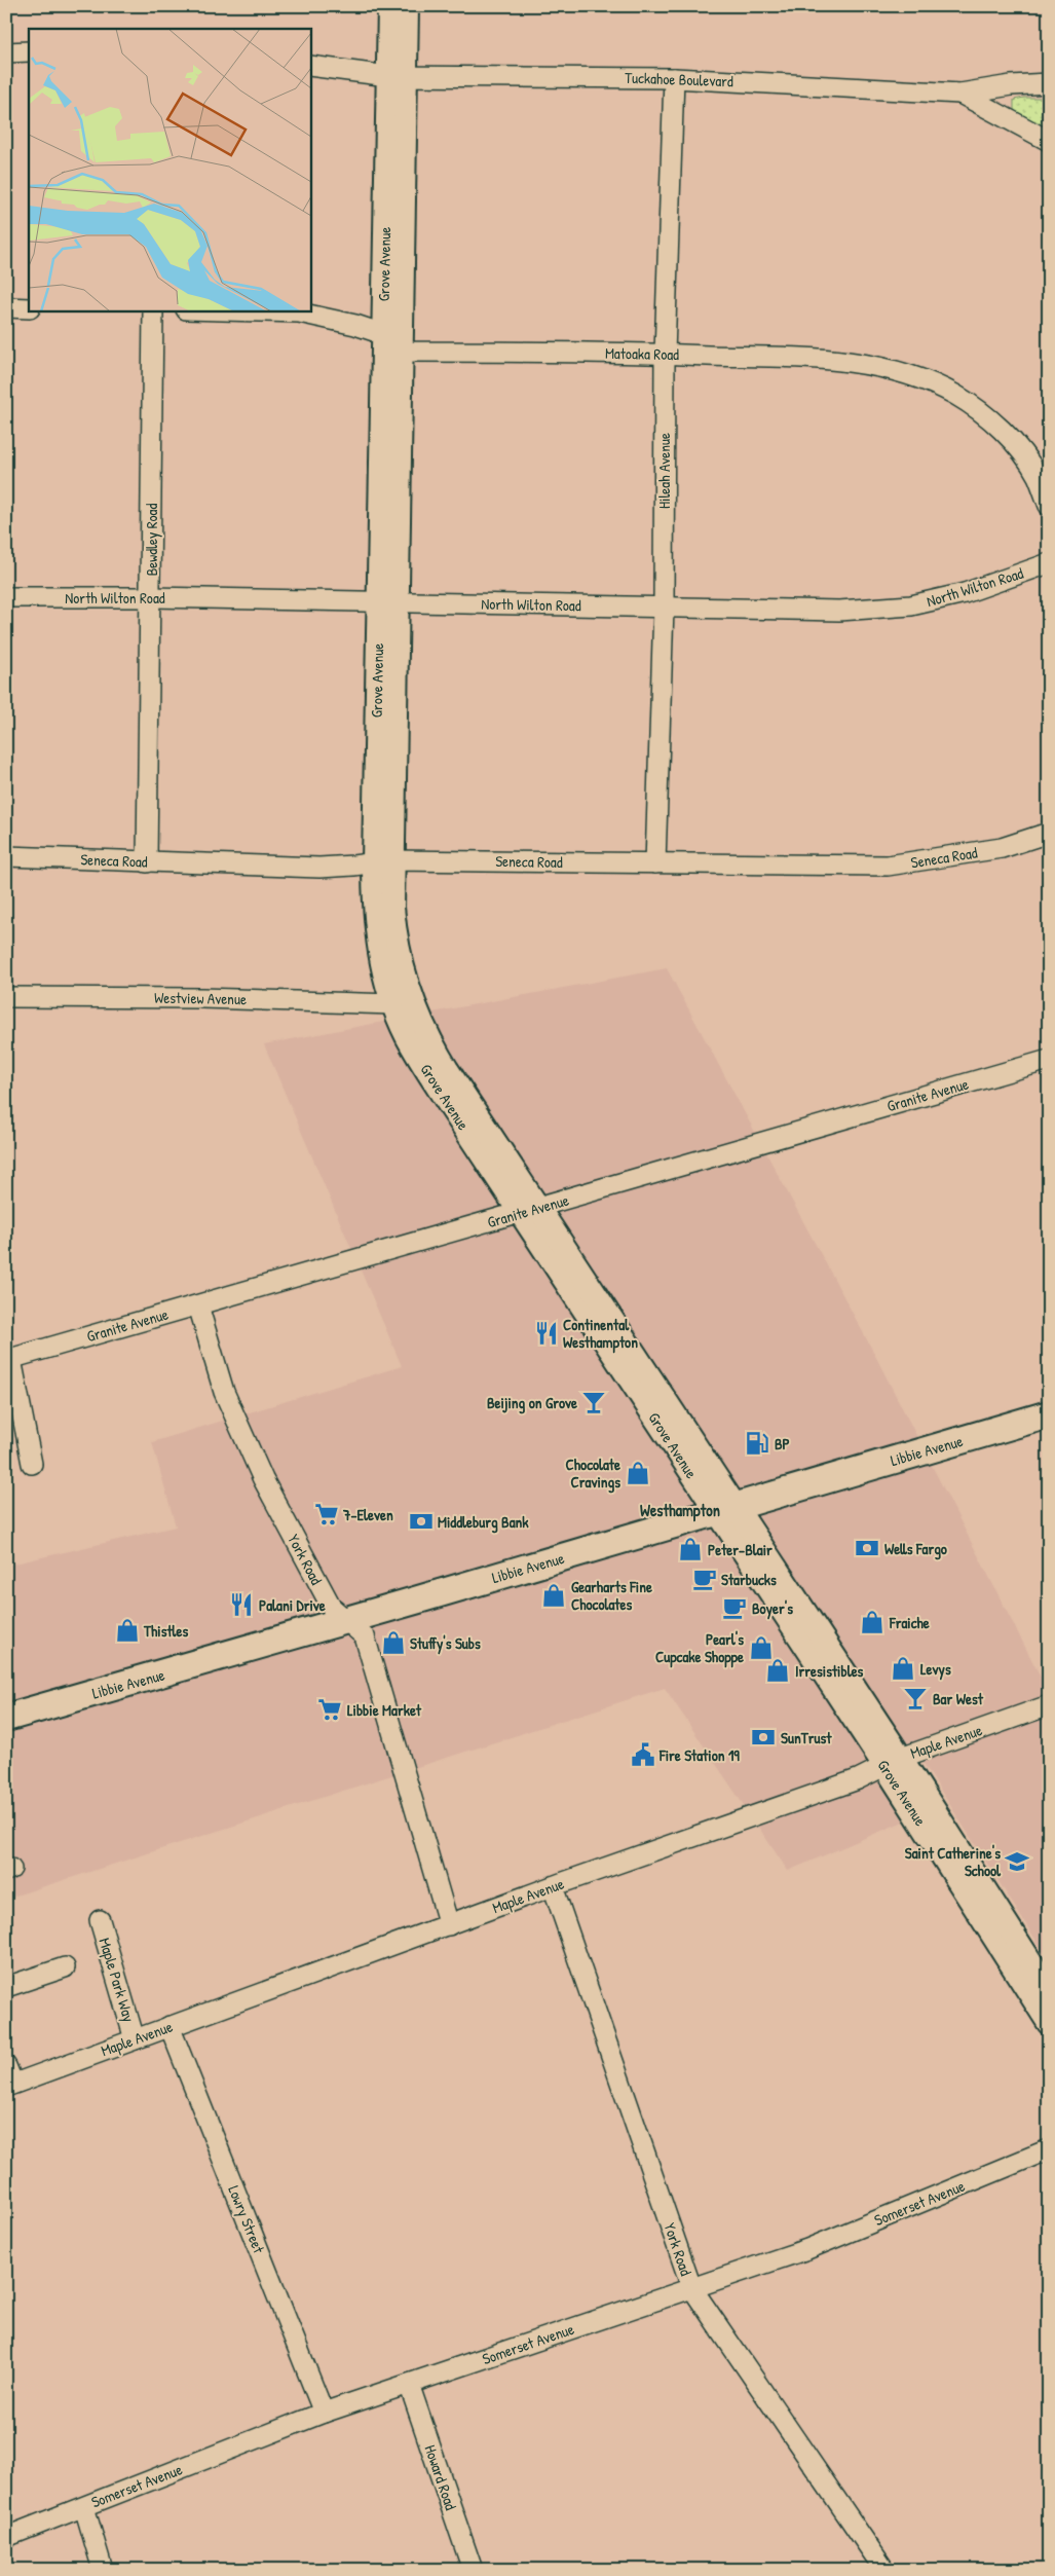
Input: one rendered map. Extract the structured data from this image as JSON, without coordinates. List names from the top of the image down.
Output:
{
  "streets": {
    "main road": ["Libbie Avenue"],
    "street": [
      "Tuckahoe Boulevard",
      "Grove Avenue",
      "Matoaka Road",
      "Hileah Avenue",
      "Bewdley Road",
      "North Wilton Road",
      "Seneca Road",
      "Westview Avenue",
      "Granite Avenue",
      "York Road",
      "Maple Avenue",
      "Maple Park Way",
      "Somerset Avenue",
      "Lowry Street",
      "Howard Road"
    ]
  },
  "crossings": [
    ["Tuckahoe Boulevard", "Grove Avenue"],
    ["Tuckahoe Boulevard", "Hileah Avenue"],
    ["Grove Avenue", "Matoaka Road"],
    ["Grove Avenue", "North Wilton Road"],
    ["Grove Avenue", "Seneca Road"],
    ["Grove Avenue", "Westview Avenue"],
    ["Grove Avenue", "Granite Avenue"],
    ["Grove Avenue", "Libbie Avenue"],
    ["Grove Avenue", "Maple Avenue"],
    ["Matoaka Road", "Hileah Avenue"],
    ["Hileah Avenue", "North Wilton Road"],
    ["Hileah Avenue", "Seneca Road"],
    ["Bewdley Road", "North Wilton Road"],
    ["Bewdley Road", "Seneca Road"],
    ["Granite Avenue", "York Road"],
    ["Libbie Avenue", "York Road"],
    ["York Road", "Maple Avenue"],
    ["York Road", "Somerset Avenue"],
    ["Maple Avenue", "Maple Park Way"],
    ["Maple Avenue", "Lowry Street"],
    ["Somerset Avenue", "Lowry Street"],
    ["Somerset Avenue", "Howard Road"]
  ],
  "districts": ["Westhampton"],
  "places": {
    "restaurant": ["Continental Westhampton", "Palani Drive"],
    "bar": ["Beijing on Grove", "Bar West"],
    "fuel station": ["BP"],
    "shop": [
      "Chocolate Cravings",
      "Peter-Blair",
      "Gearharts Fine Chocolates",
      "Fraiche",
      "Thistles",
      "Stuffy's Subs",
      "Pearl's Cupcake Shoppe",
      "Levys",
      "Irresistibles"
    ],
    "supermarket": ["7-Eleven", "Libbie Market"],
    "bank": ["Middleburg Bank", "Wells Fargo", "SunTrust"],
    "cafe": ["Starbucks", "Boyer's"],
    "public building": ["Fire Station 19"],
    "school or university": ["Saint Catherine's School"]
  }
}
